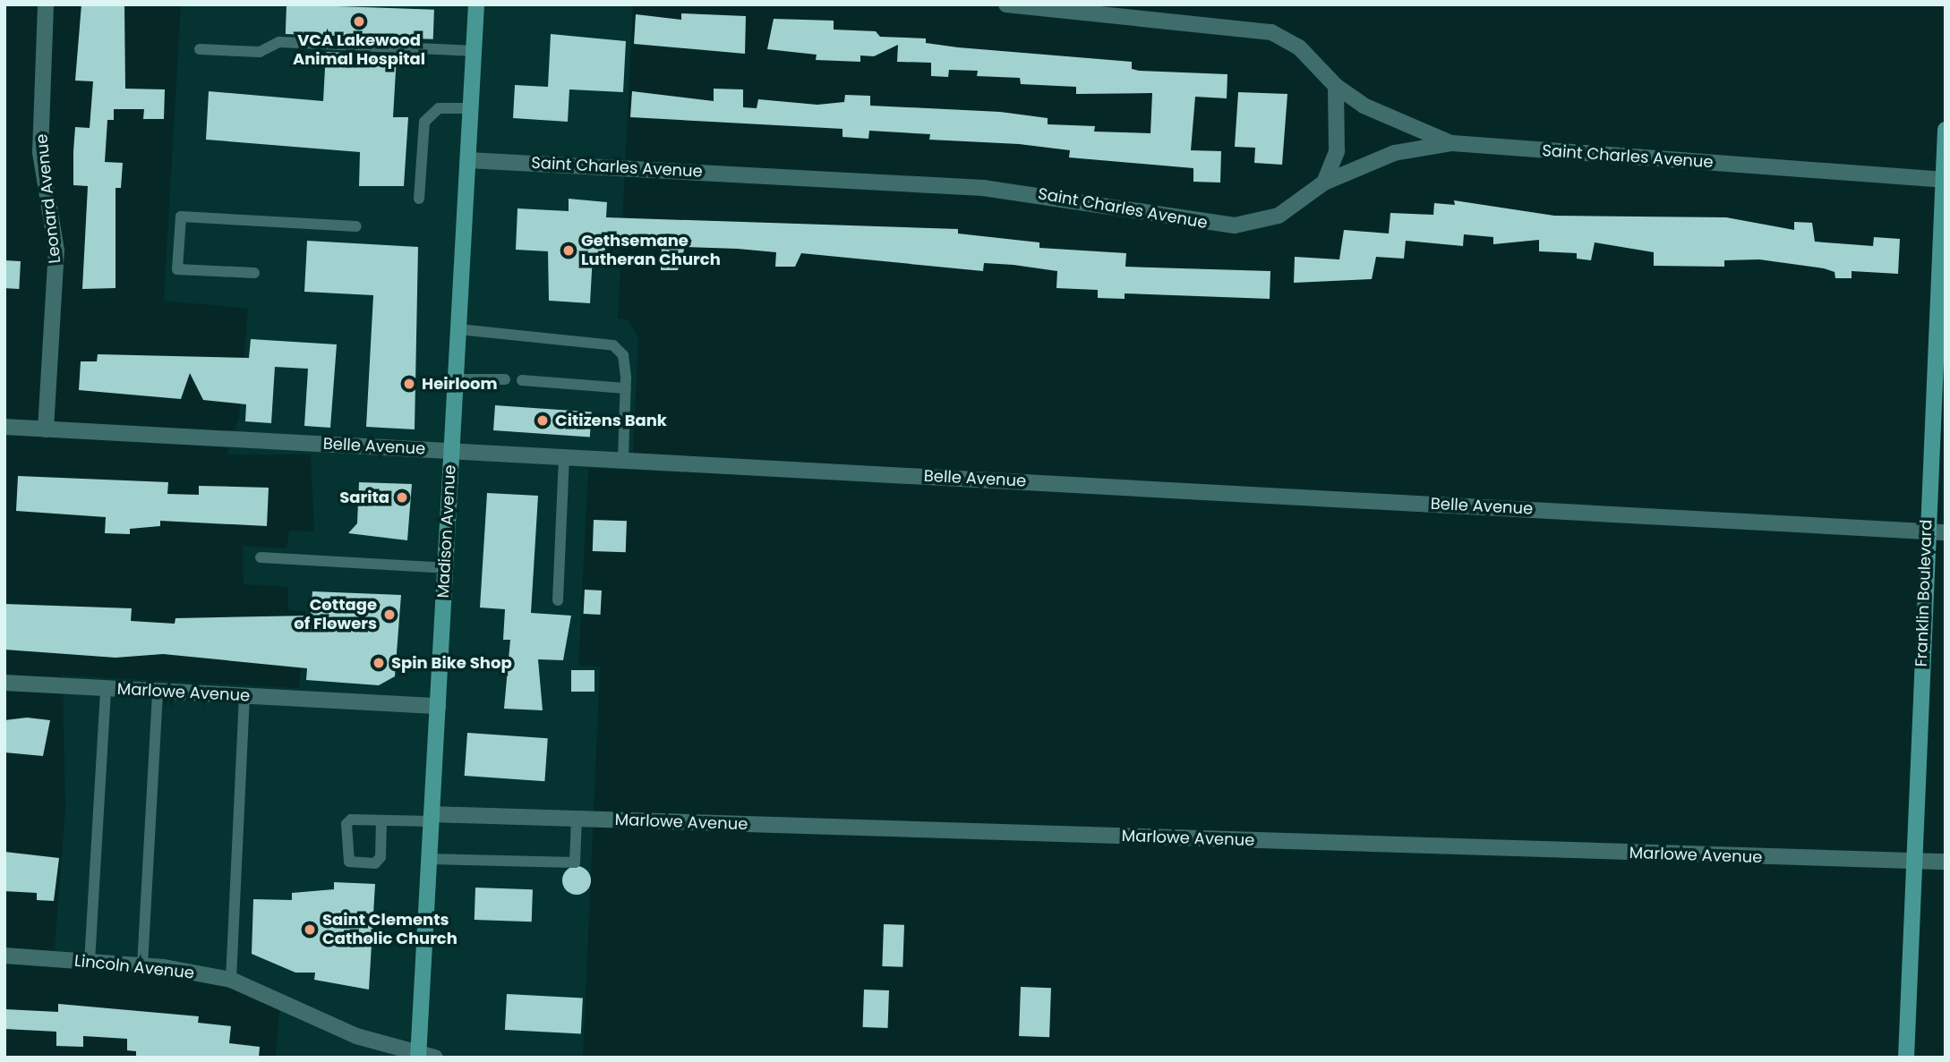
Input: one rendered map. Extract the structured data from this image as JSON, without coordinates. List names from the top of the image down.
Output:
{
  "streets": {
    "main road": ["Madison Avenue", "Franklin Boulevard"],
    "street": [
      "Saint Charles Avenue",
      "Leonard Avenue",
      "Belle Avenue",
      "Marlowe Avenue",
      "Lincoln Avenue"
    ]
  },
  "crossings": [
    ["Saint Charles Avenue", "Madison Avenue"],
    ["Saint Charles Avenue", "Franklin Boulevard"],
    ["Leonard Avenue", "Belle Avenue"],
    ["Belle Avenue", "Madison Avenue"],
    ["Belle Avenue", "Franklin Boulevard"],
    ["Madison Avenue", "Marlowe Avenue"],
    ["Madison Avenue", "Lincoln Avenue"],
    ["Franklin Boulevard", "Marlowe Avenue"]
  ],
  "places": [
    "VCA Lakewood Animal Hospital",
    "Gethsemane Lutheran Church",
    "Heirloom",
    "Citizens Bank",
    "Sarita",
    "Cottage of Flowers",
    "Spin Bike Shop",
    "Saint Clements Catholic Church"
  ]
}
